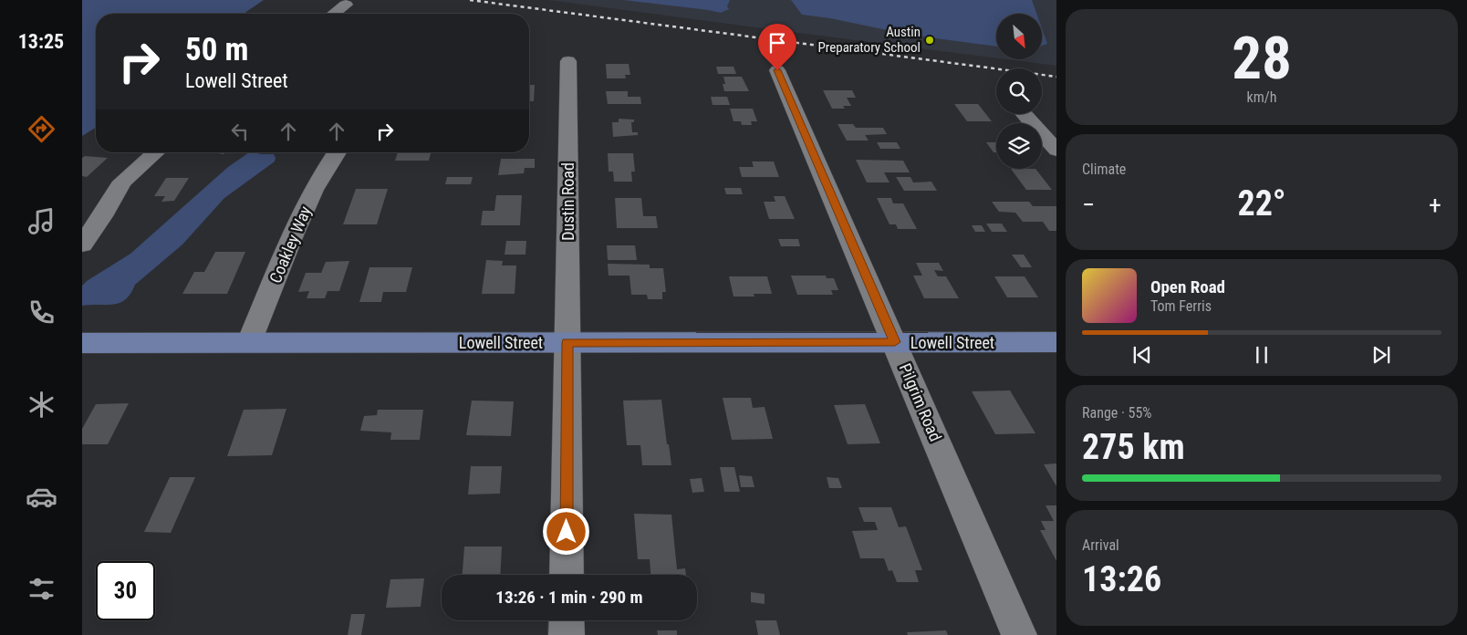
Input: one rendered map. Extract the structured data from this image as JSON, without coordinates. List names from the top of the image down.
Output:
{
  "streets": {
    "main road": ["Lowell Street"],
    "street": ["Dustin Road", "Coakley Way", "Pilgrim Road"]
  },
  "crossings": [
    ["Dustin Road", "Lowell Street"],
    ["Coakley Way", "Lowell Street"],
    ["Lowell Street", "Pilgrim Road"]
  ],
  "places": ["Austin Preparatory School"],
  "north": "bottom right",
  "page": {
    "tabs": "13:25",
    "tile": [
      ["28", "km/h"],
      "Climate",
      ["Range · 55%", "275 km"],
      ["Arrival", "13:26"]
    ],
    "turn": ["50 m", "Lowell Street"],
    "heat": ["−", "22°", "+"],
    "song": ["Open Road", "Tom Ferris"],
    "limit": "30",
    "trip": "13:26 · 1 min · 290 m"
  }
}
